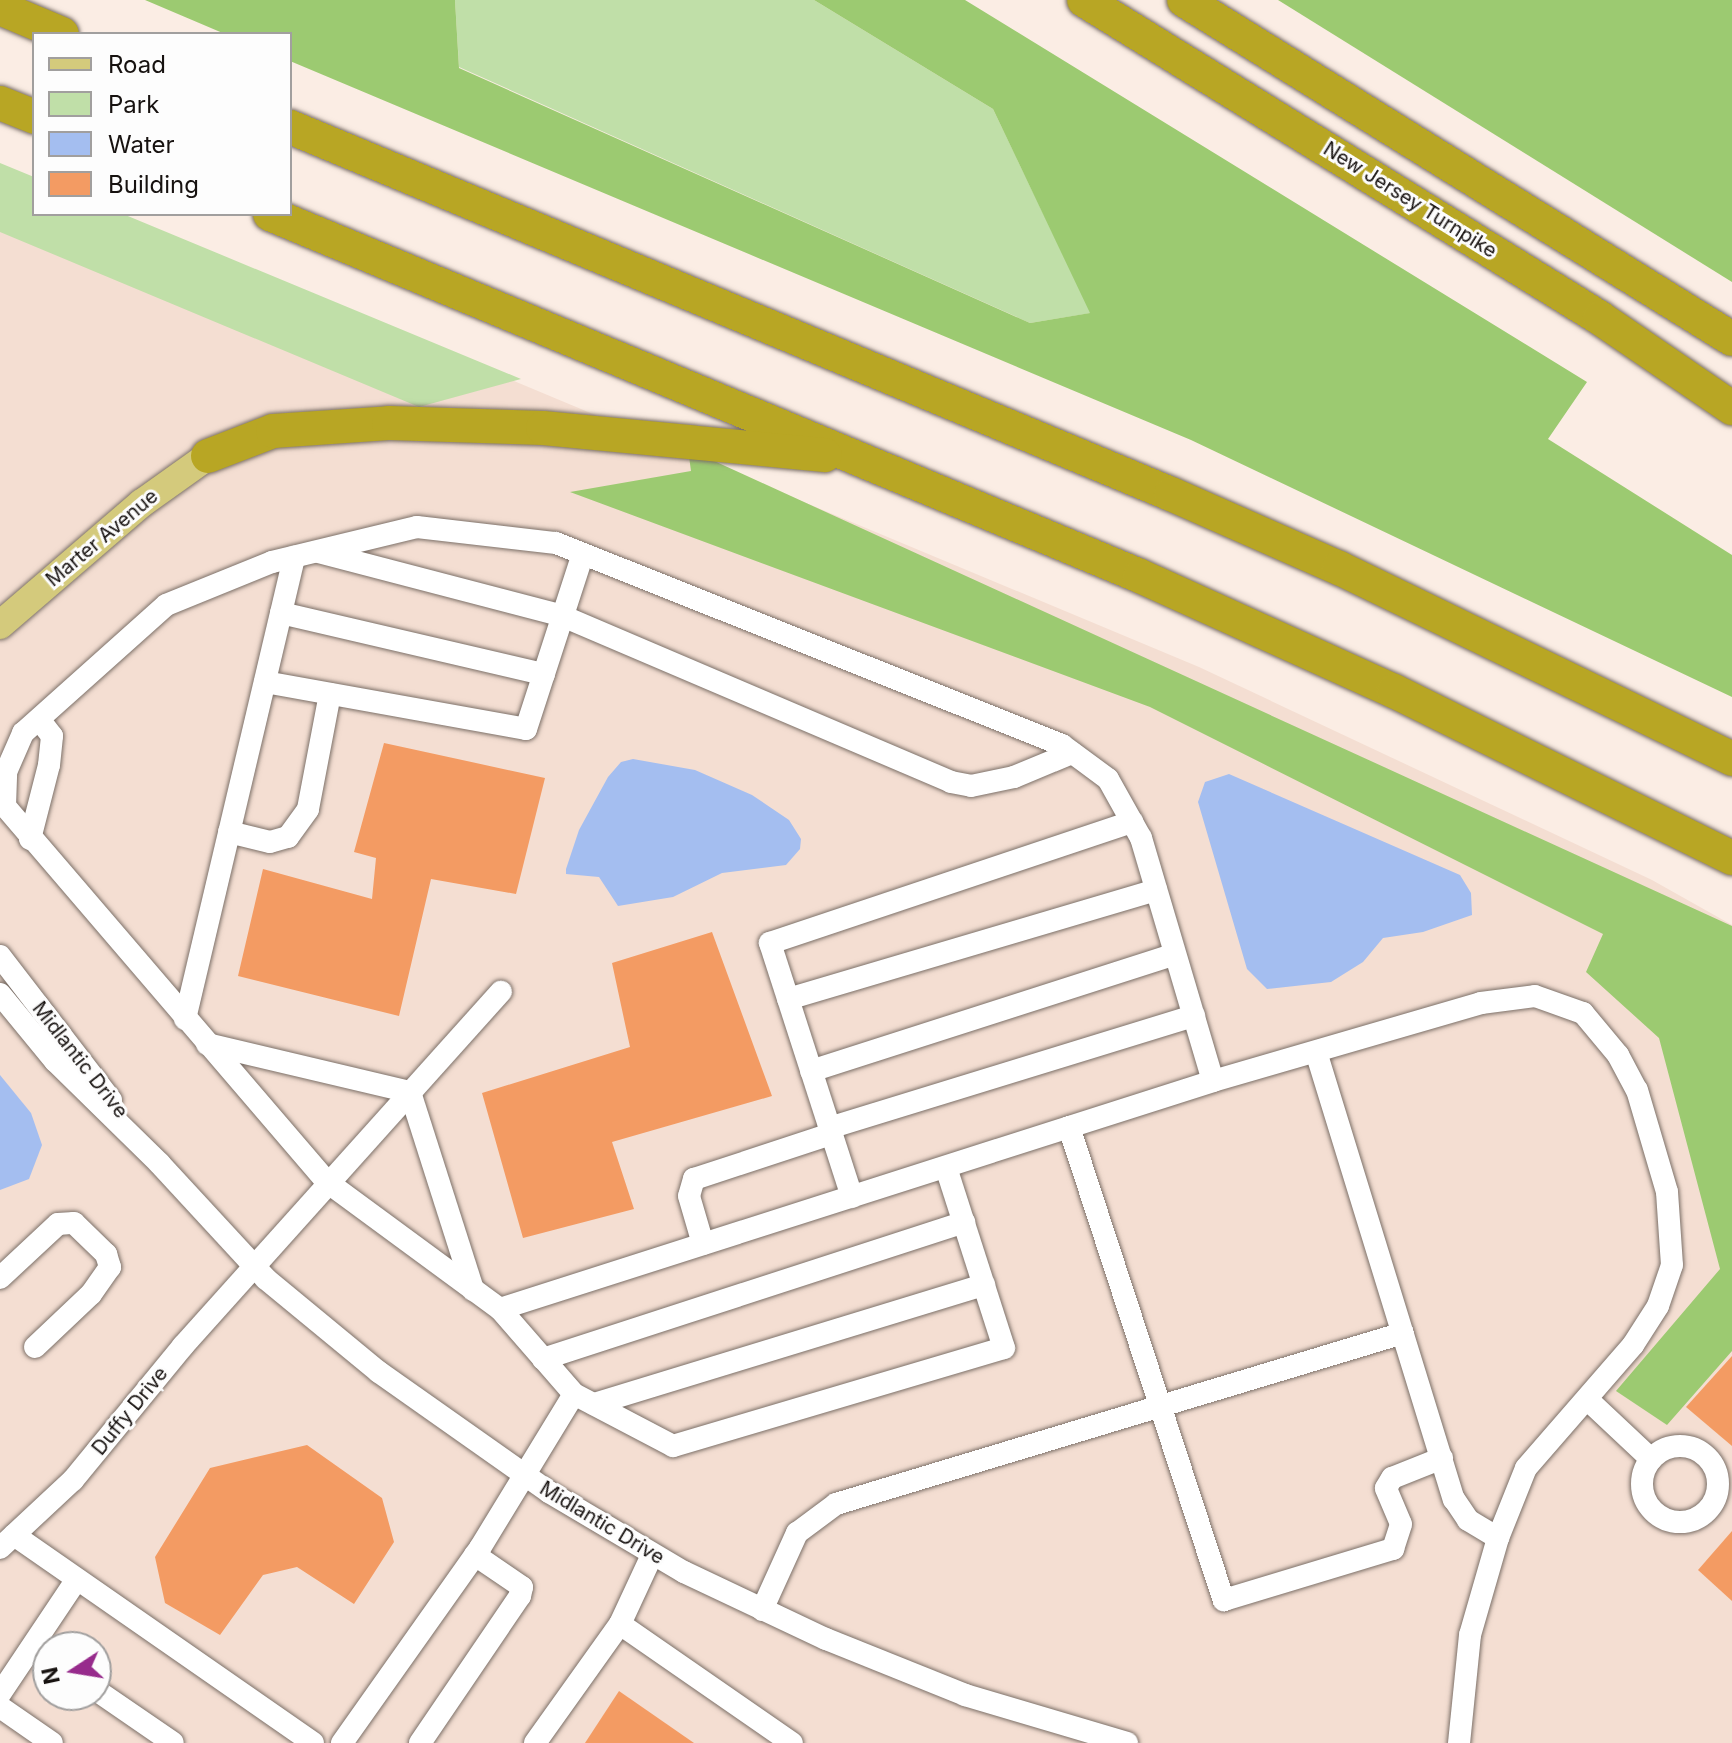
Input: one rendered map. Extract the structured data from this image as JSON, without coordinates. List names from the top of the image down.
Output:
{
  "streets": {
    "highway": ["New Jersey Turnpike"],
    "main road": ["Marter Avenue"],
    "street": ["Midlantic Drive", "Duffy Drive"]
  },
  "crossings": [
    ["Midlantic Drive", "Duffy Drive"]
  ],
  "legend": [
    "Road",
    "Park",
    "Water",
    "Building"
  ],
  "north": "left"
}
